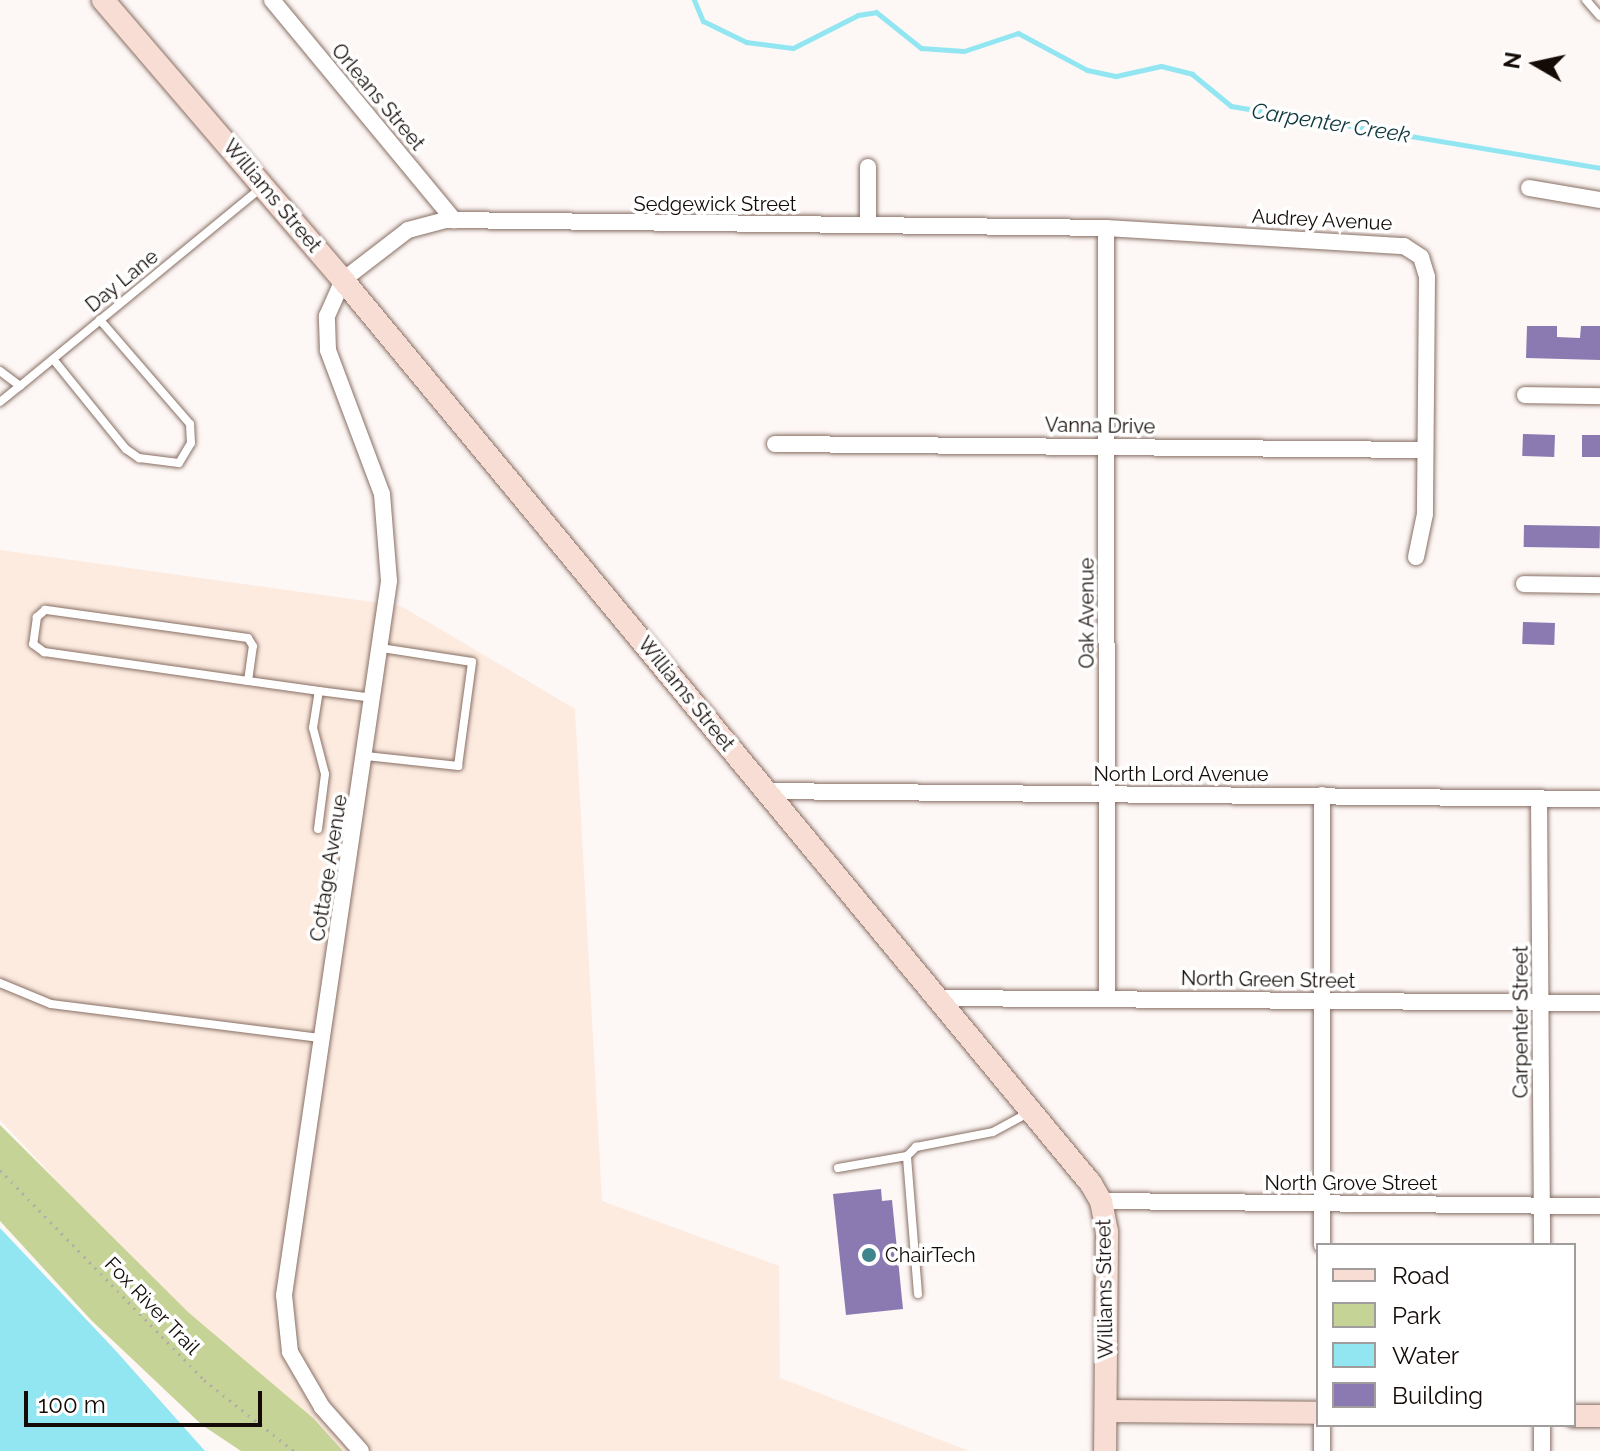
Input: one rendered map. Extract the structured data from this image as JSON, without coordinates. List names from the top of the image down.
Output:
{
  "streets": {
    "street": [
      "Orleans Street",
      "Williams Street",
      "Sedgewick Street",
      "Audrey Avenue",
      "Vanna Drive",
      "Oak Avenue",
      "North Lord Avenue",
      "Cottage Avenue",
      "North Green Street",
      "Carpenter Street",
      "North Grove Street"
    ],
    "lane": ["Day Lane"],
    "path": ["Fox River Trail"]
  },
  "crossings": [
    ["Orleans Street", "Sedgewick Street"],
    ["Williams Street", "Sedgewick Street"],
    ["Williams Street", "Day Lane"],
    ["Williams Street", "North Lord Avenue"],
    ["Williams Street", "Cottage Avenue"],
    ["Williams Street", "North Green Street"],
    ["Williams Street", "North Grove Street"],
    ["Sedgewick Street", "Audrey Avenue"],
    ["Sedgewick Street", "Oak Avenue"],
    ["Sedgewick Street", "Cottage Avenue"],
    ["Audrey Avenue", "Vanna Drive"],
    ["Audrey Avenue", "Oak Avenue"],
    ["Vanna Drive", "Oak Avenue"],
    ["Oak Avenue", "North Lord Avenue"],
    ["Oak Avenue", "North Green Street"],
    ["North Lord Avenue", "Carpenter Street"],
    ["North Green Street", "Carpenter Street"],
    ["Carpenter Street", "North Grove Street"]
  ],
  "water": ["Carpenter Creek"],
  "places": ["ChairTech"],
  "legend": [
    "Road",
    "Park",
    "Water",
    "Building"
  ],
  "scale_bar": "100 m",
  "north": "left"
}
